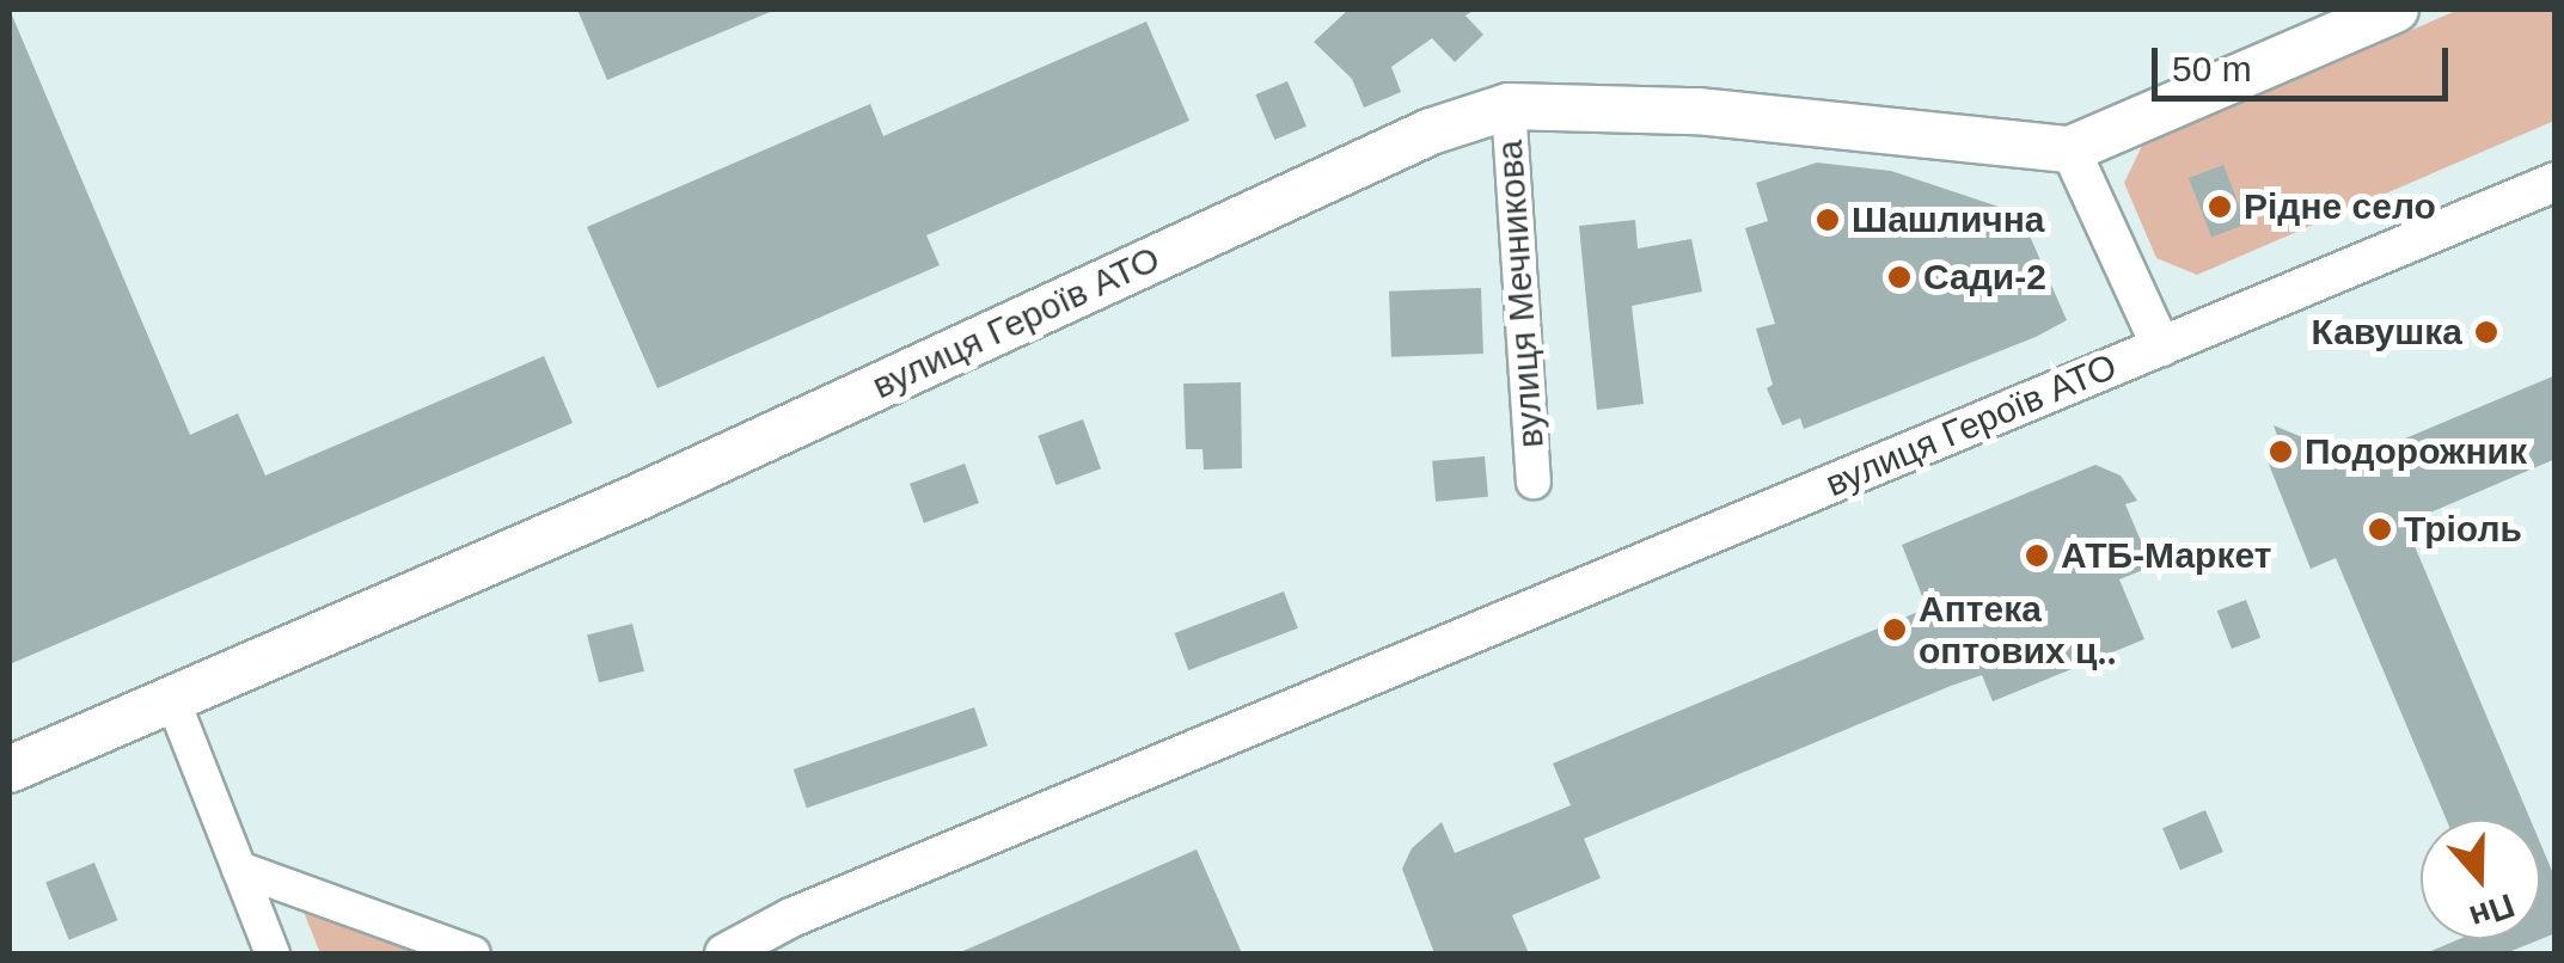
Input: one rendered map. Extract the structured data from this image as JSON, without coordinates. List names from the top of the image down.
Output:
{
  "streets": {
    "main road": ["вулиця Героїв АТО"],
    "street": ["вулиця Мечникова"]
  },
  "crossings": [
    ["вулиця Мечникова", "вулиця Героїв АТО"]
  ],
  "places": [
    "Рідне село",
    "Шашлична",
    "Сади-2",
    "Кавушка",
    "Подорожник",
    "Тріоль",
    "АТБ-Маркет",
    "Аптека оптових ц‥"
  ],
  "scale_bar": "50 m",
  "north": "bottom"
}
